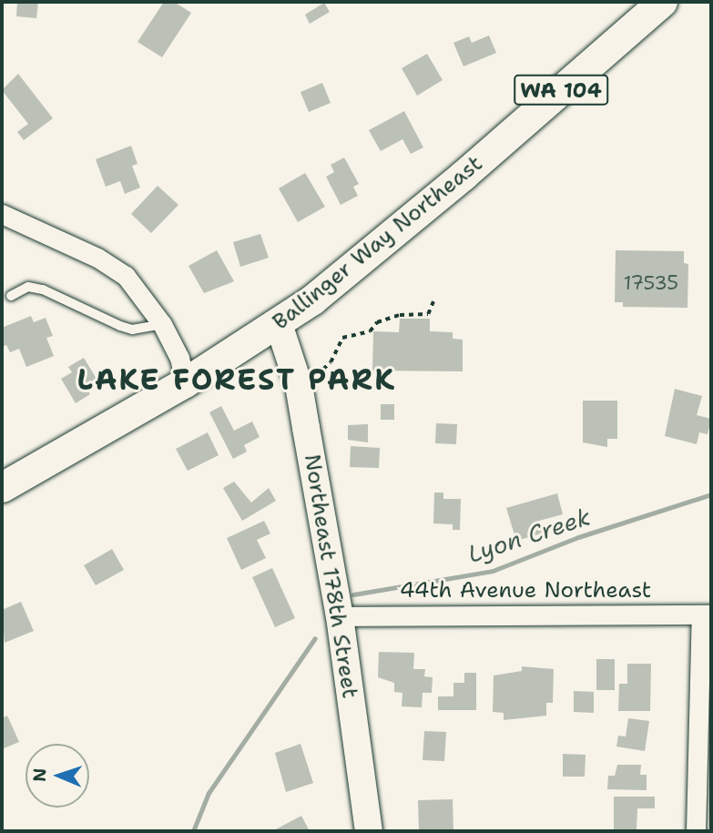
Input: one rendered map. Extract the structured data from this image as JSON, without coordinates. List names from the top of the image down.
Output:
{
  "streets": {
    "main road": ["WA 104", "Ballinger Way Northeast", "Northeast 178th Street"],
    "street": ["44th Avenue Northeast"]
  },
  "crossings": [
    ["Ballinger Way Northeast", "Northeast 178th Street"],
    ["Northeast 178th Street", "44th Avenue Northeast"]
  ],
  "districts": ["LAKE FOREST PARK"],
  "water": ["Lyon Creek"],
  "house_numbers": ["17535"],
  "north": "left"
}
